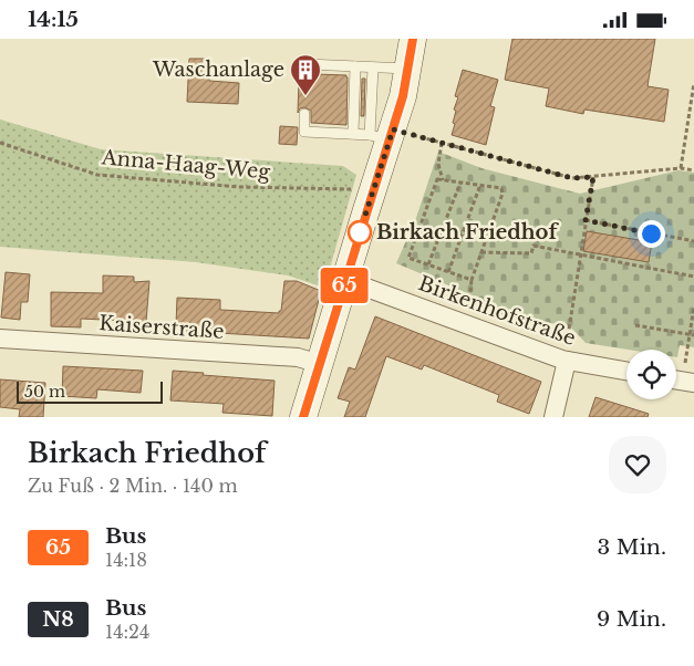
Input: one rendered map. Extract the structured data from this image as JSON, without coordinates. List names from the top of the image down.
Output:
{
  "streets": {
    "street": ["Birkenhofstraße", "Kaiserstraße"],
    "path": ["Anna-Haag-Weg"]
  },
  "places": {
    "building": ["Waschanlage"],
    "other": ["Birkach Friedhof"]
  },
  "lines": ["bus line 65"],
  "scale_bar": "50 m",
  "page": {
    "status": "14:15",
    "on_map": "65",
    "scale": "50 m",
    "heading": ["Birkach Friedhof", "Zu Fuß · 2 Min. · 140 m"],
    "list": [
      {
        "mark": "65",
        "name": "Bus",
        "note": "14:18",
        "value": "3 Min."
      },
      {
        "mark": "N8",
        "name": "Bus",
        "note": "14:24",
        "value": "9 Min."
      }
    ]
  }
}
